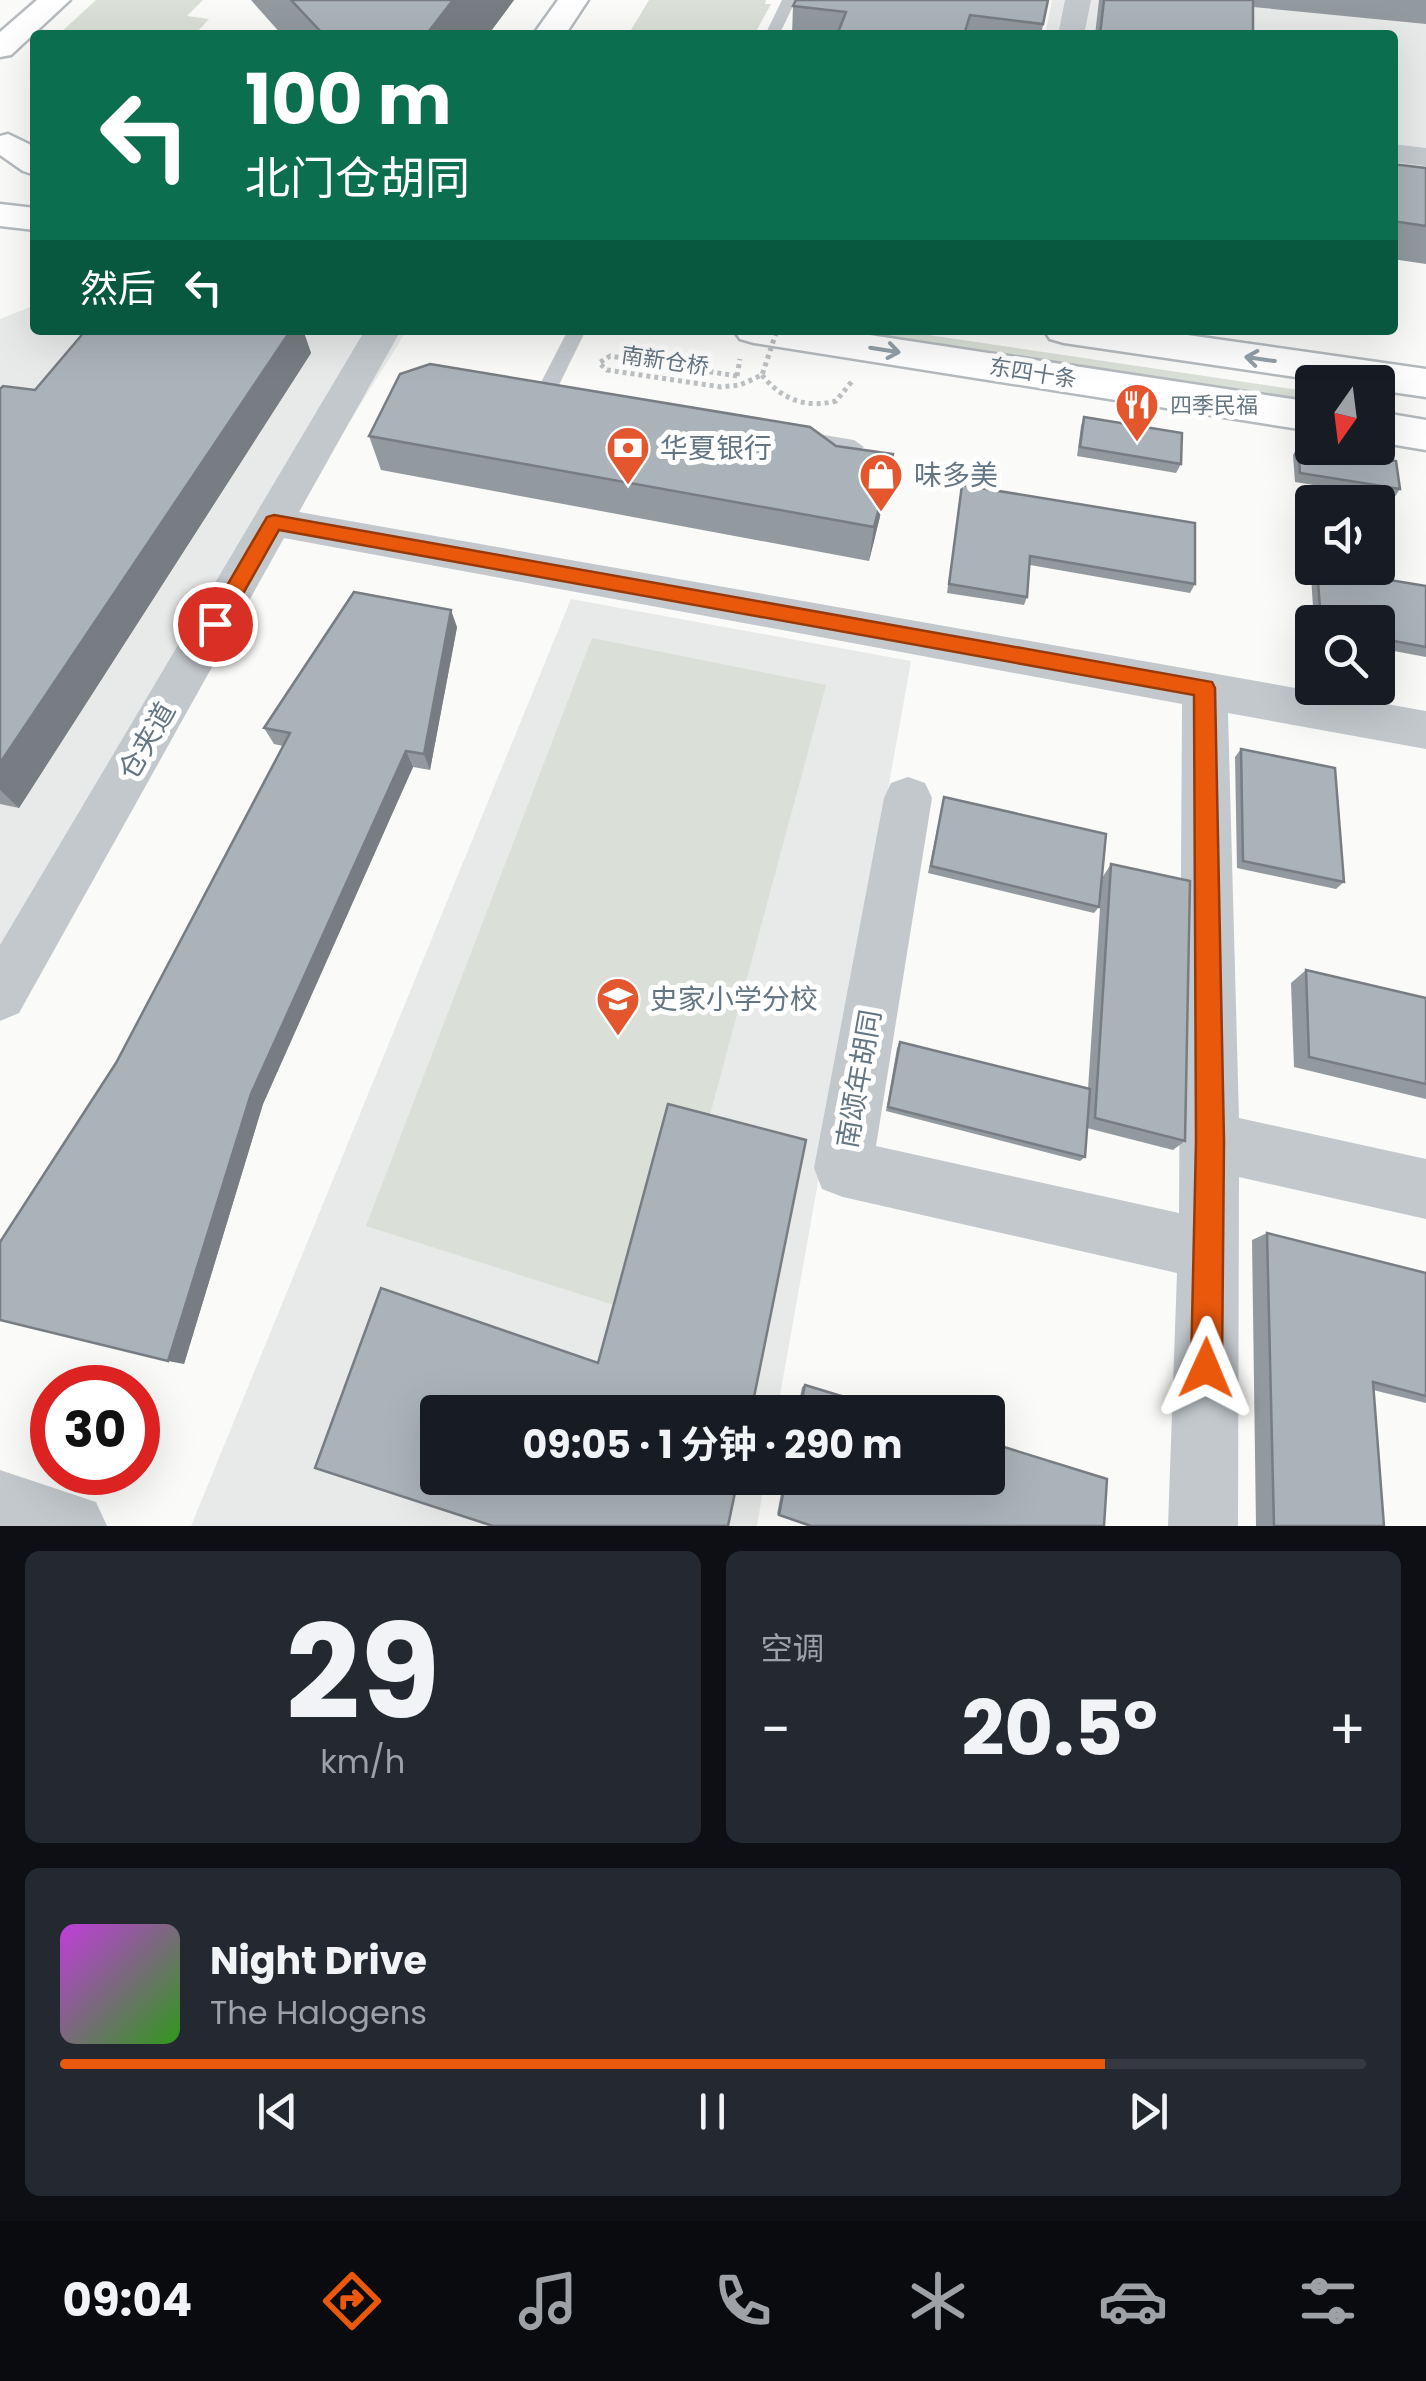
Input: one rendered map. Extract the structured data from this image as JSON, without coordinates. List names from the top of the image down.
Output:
{
  "streets": {
    "main road": ["东四十条"],
    "street": ["仓夹道", "南颂年胡同"],
    "path": ["南新仓桥"]
  },
  "crossings": [
    ["南新仓桥", "东四十条"]
  ],
  "places": {
    "restaurant": ["四季民福"],
    "bank": ["华夏银行"],
    "shop": ["味多美"],
    "school or university": ["史家小学分校"]
  },
  "north": "bottom",
  "page": {
    "turn": ["100 m", "北门仓胡同"],
    "then": "然后",
    "limit": "30",
    "trip": "09:05 · 1 分钟 · 290 m",
    "tile": [
      ["29", "km/h"],
      "空调"
    ],
    "heat": ["−", "20.5°", "+"],
    "song": ["Night Drive", "The Halogens"],
    "tabs": "09:04"
  }
}
